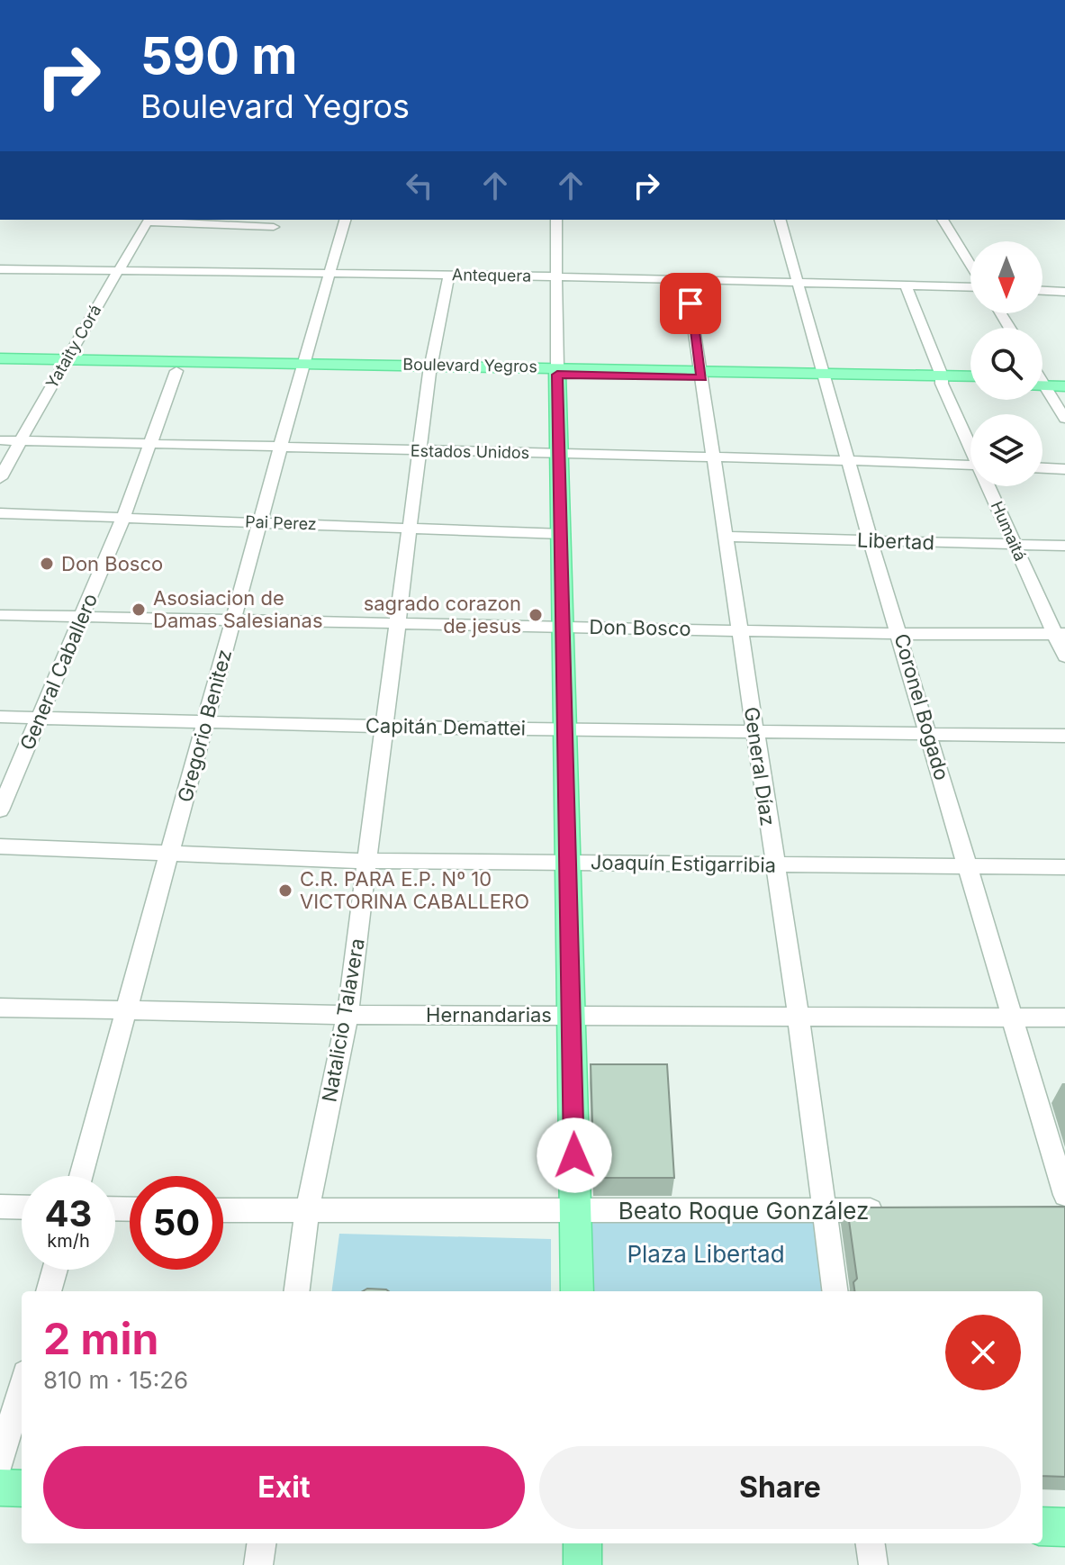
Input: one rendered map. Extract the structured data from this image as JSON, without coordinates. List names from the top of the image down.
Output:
{
  "streets": {
    "main road": ["Boulevard Yegros"],
    "street": [
      "Antequera",
      "Yataity Corá",
      "Estados Unidos",
      "Pai Perez",
      "Humaitá",
      "Libertad",
      "Don Bosco",
      "General Caballero",
      "Coronel Bogado",
      "Gregorio Benitez",
      "Capitán Demattei",
      "General Díaz",
      "Joaquín Estigarribia",
      "Hernandarias",
      "Natalicio Talavera",
      "Beato Roque González"
    ]
  },
  "crossings": [
    ["Antequera", "Yataity Corá"],
    ["Antequera", "Humaitá"],
    ["Antequera", "Coronel Bogado"],
    ["Antequera", "Gregorio Benitez"],
    ["Antequera", "General Díaz"],
    ["Antequera", "Natalicio Talavera"],
    ["Yataity Corá", "Boulevard Yegros"],
    ["Yataity Corá", "Estados Unidos"],
    ["Boulevard Yegros", "Humaitá"],
    ["Boulevard Yegros", "General Caballero"],
    ["Boulevard Yegros", "Coronel Bogado"],
    ["Boulevard Yegros", "Gregorio Benitez"],
    ["Boulevard Yegros", "General Díaz"],
    ["Boulevard Yegros", "Natalicio Talavera"],
    ["Estados Unidos", "General Caballero"],
    ["Estados Unidos", "Coronel Bogado"],
    ["Estados Unidos", "Gregorio Benitez"],
    ["Estados Unidos", "General Díaz"],
    ["Estados Unidos", "Natalicio Talavera"],
    ["Pai Perez", "General Caballero"],
    ["Pai Perez", "Gregorio Benitez"],
    ["Pai Perez", "Natalicio Talavera"],
    ["Humaitá", "Libertad"],
    ["Humaitá", "Don Bosco"],
    ["Libertad", "Coronel Bogado"],
    ["Libertad", "General Díaz"],
    ["Don Bosco", "General Caballero"],
    ["Don Bosco", "Coronel Bogado"],
    ["Don Bosco", "Gregorio Benitez"],
    ["Don Bosco", "General Díaz"],
    ["Don Bosco", "Natalicio Talavera"],
    ["General Caballero", "Capitán Demattei"],
    ["Coronel Bogado", "Capitán Demattei"],
    ["Coronel Bogado", "Joaquín Estigarribia"],
    ["Coronel Bogado", "Hernandarias"],
    ["Gregorio Benitez", "Capitán Demattei"],
    ["Gregorio Benitez", "Joaquín Estigarribia"],
    ["Gregorio Benitez", "Hernandarias"],
    ["Capitán Demattei", "General Díaz"],
    ["Capitán Demattei", "Natalicio Talavera"],
    ["General Díaz", "Joaquín Estigarribia"],
    ["General Díaz", "Hernandarias"],
    ["General Díaz", "Beato Roque González"],
    ["Joaquín Estigarribia", "Natalicio Talavera"],
    ["Hernandarias", "Natalicio Talavera"],
    ["Natalicio Talavera", "Beato Roque González"]
  ],
  "parks": ["Plaza Libertad"],
  "places": [
    "Don Bosco",
    "Asosiacion de Damas Salesianas",
    "sagrado corazon de jesus",
    "C.R. PARA E.P. Nº 10 VICTORINA CABALLERO"
  ],
  "north": "bottom",
  "page": {
    "turn": ["590 m", "Boulevard Yegros"],
    "speed": "43 km/h",
    "limit": "50",
    "heading": ["2 min", "810 m · 15:26"],
    "buttons": ["Exit", "Share"]
  }
}
